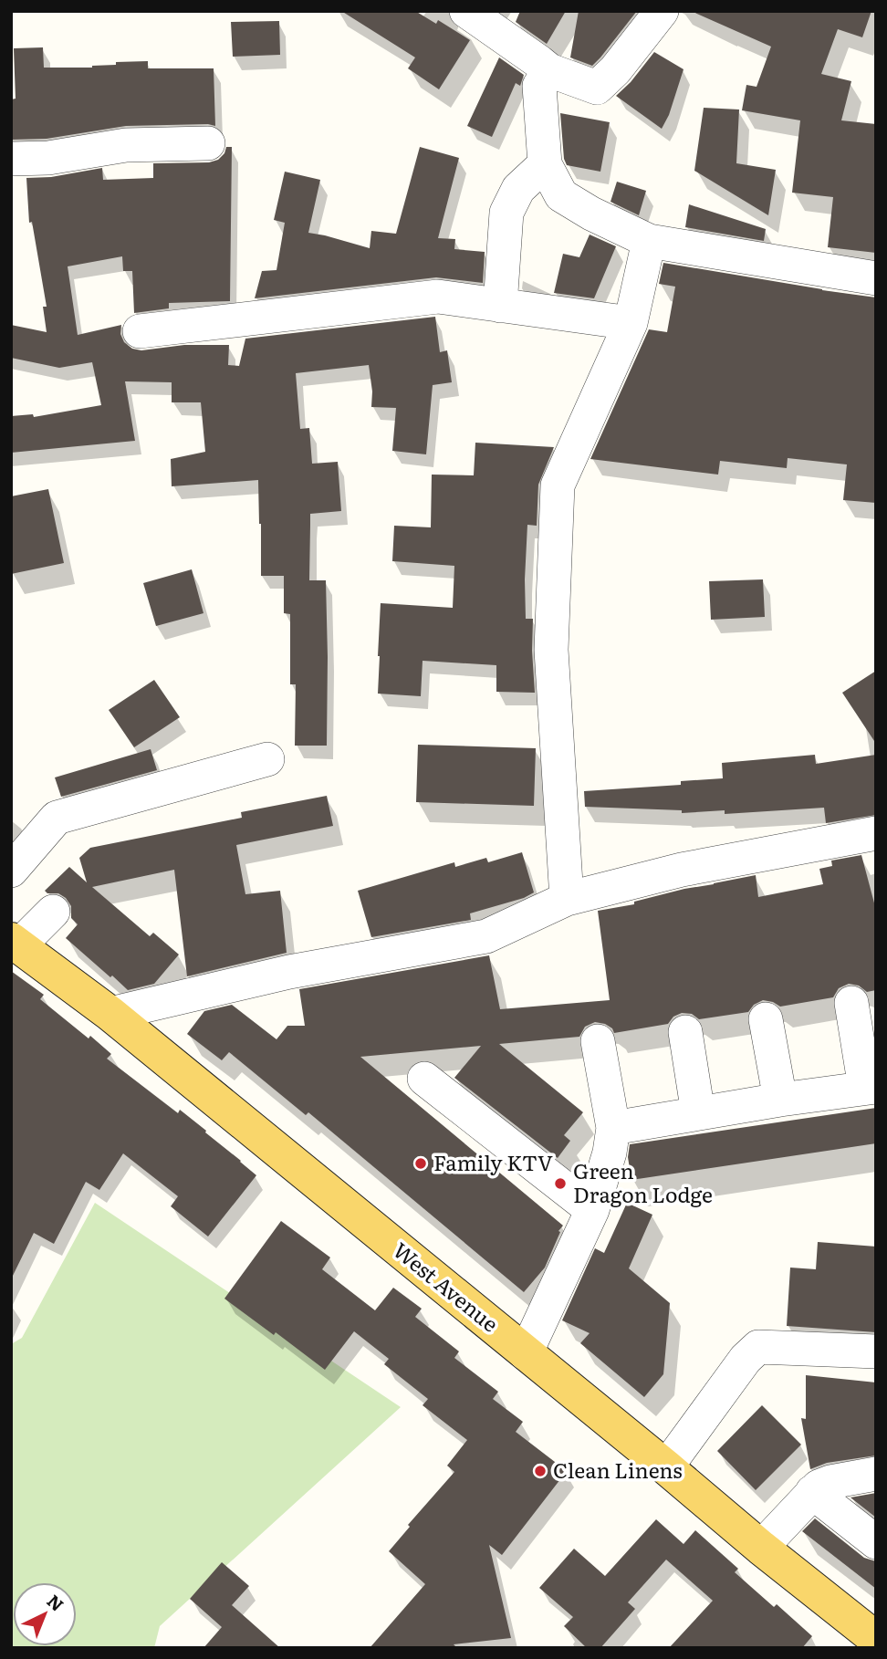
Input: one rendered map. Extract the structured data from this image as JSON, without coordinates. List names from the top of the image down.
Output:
{
  "streets": {
    "main road": ["West Avenue"]
  },
  "places": ["Family KTV", "Green Dragon Lodge", "Clean Linens"],
  "north": "top right"
}
